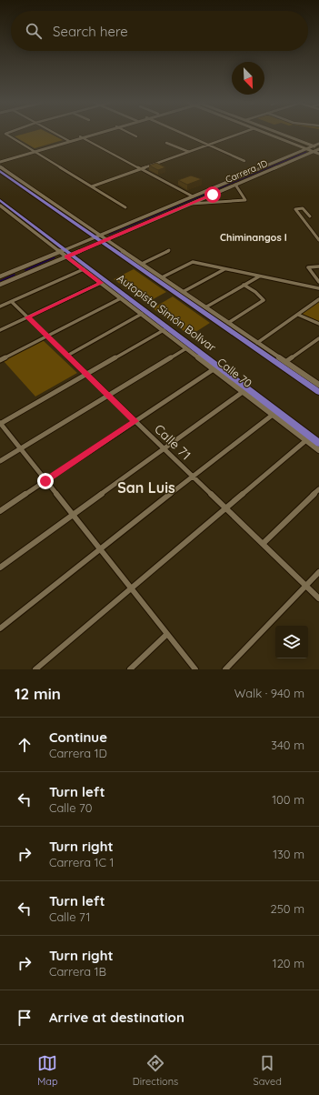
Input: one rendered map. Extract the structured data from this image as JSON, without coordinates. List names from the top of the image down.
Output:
{
  "streets": {
    "highway": ["Autopista Simón Bolívar"],
    "street": ["Carrera 1D", "Calle 70", "Calle 71"]
  },
  "crossings": [
    ["Carrera 1D", "Autopista Simón Bolívar"],
    ["Carrera 1D", "Calle 70"],
    ["Autopista Simón Bolívar", "Calle 70"]
  ],
  "districts": ["Chiminangos I", "San Luis"],
  "north": "bottom right",
  "page": {
    "search": "Search here",
    "heading": ["12 min", "Walk · 940 m"],
    "list": [
      ["Continue", "Carrera 1D", "340 m"],
      ["Turn left", "Calle 70", "100 m"],
      ["Turn right", "Carrera 1C 1", "130 m"],
      ["Turn left", "Calle 71", "250 m"],
      ["Turn right", "Carrera 1B", "120 m"],
      "Arrive at destination"
    ],
    "nav": ["Map", "Directions", "Saved"]
  }
}
